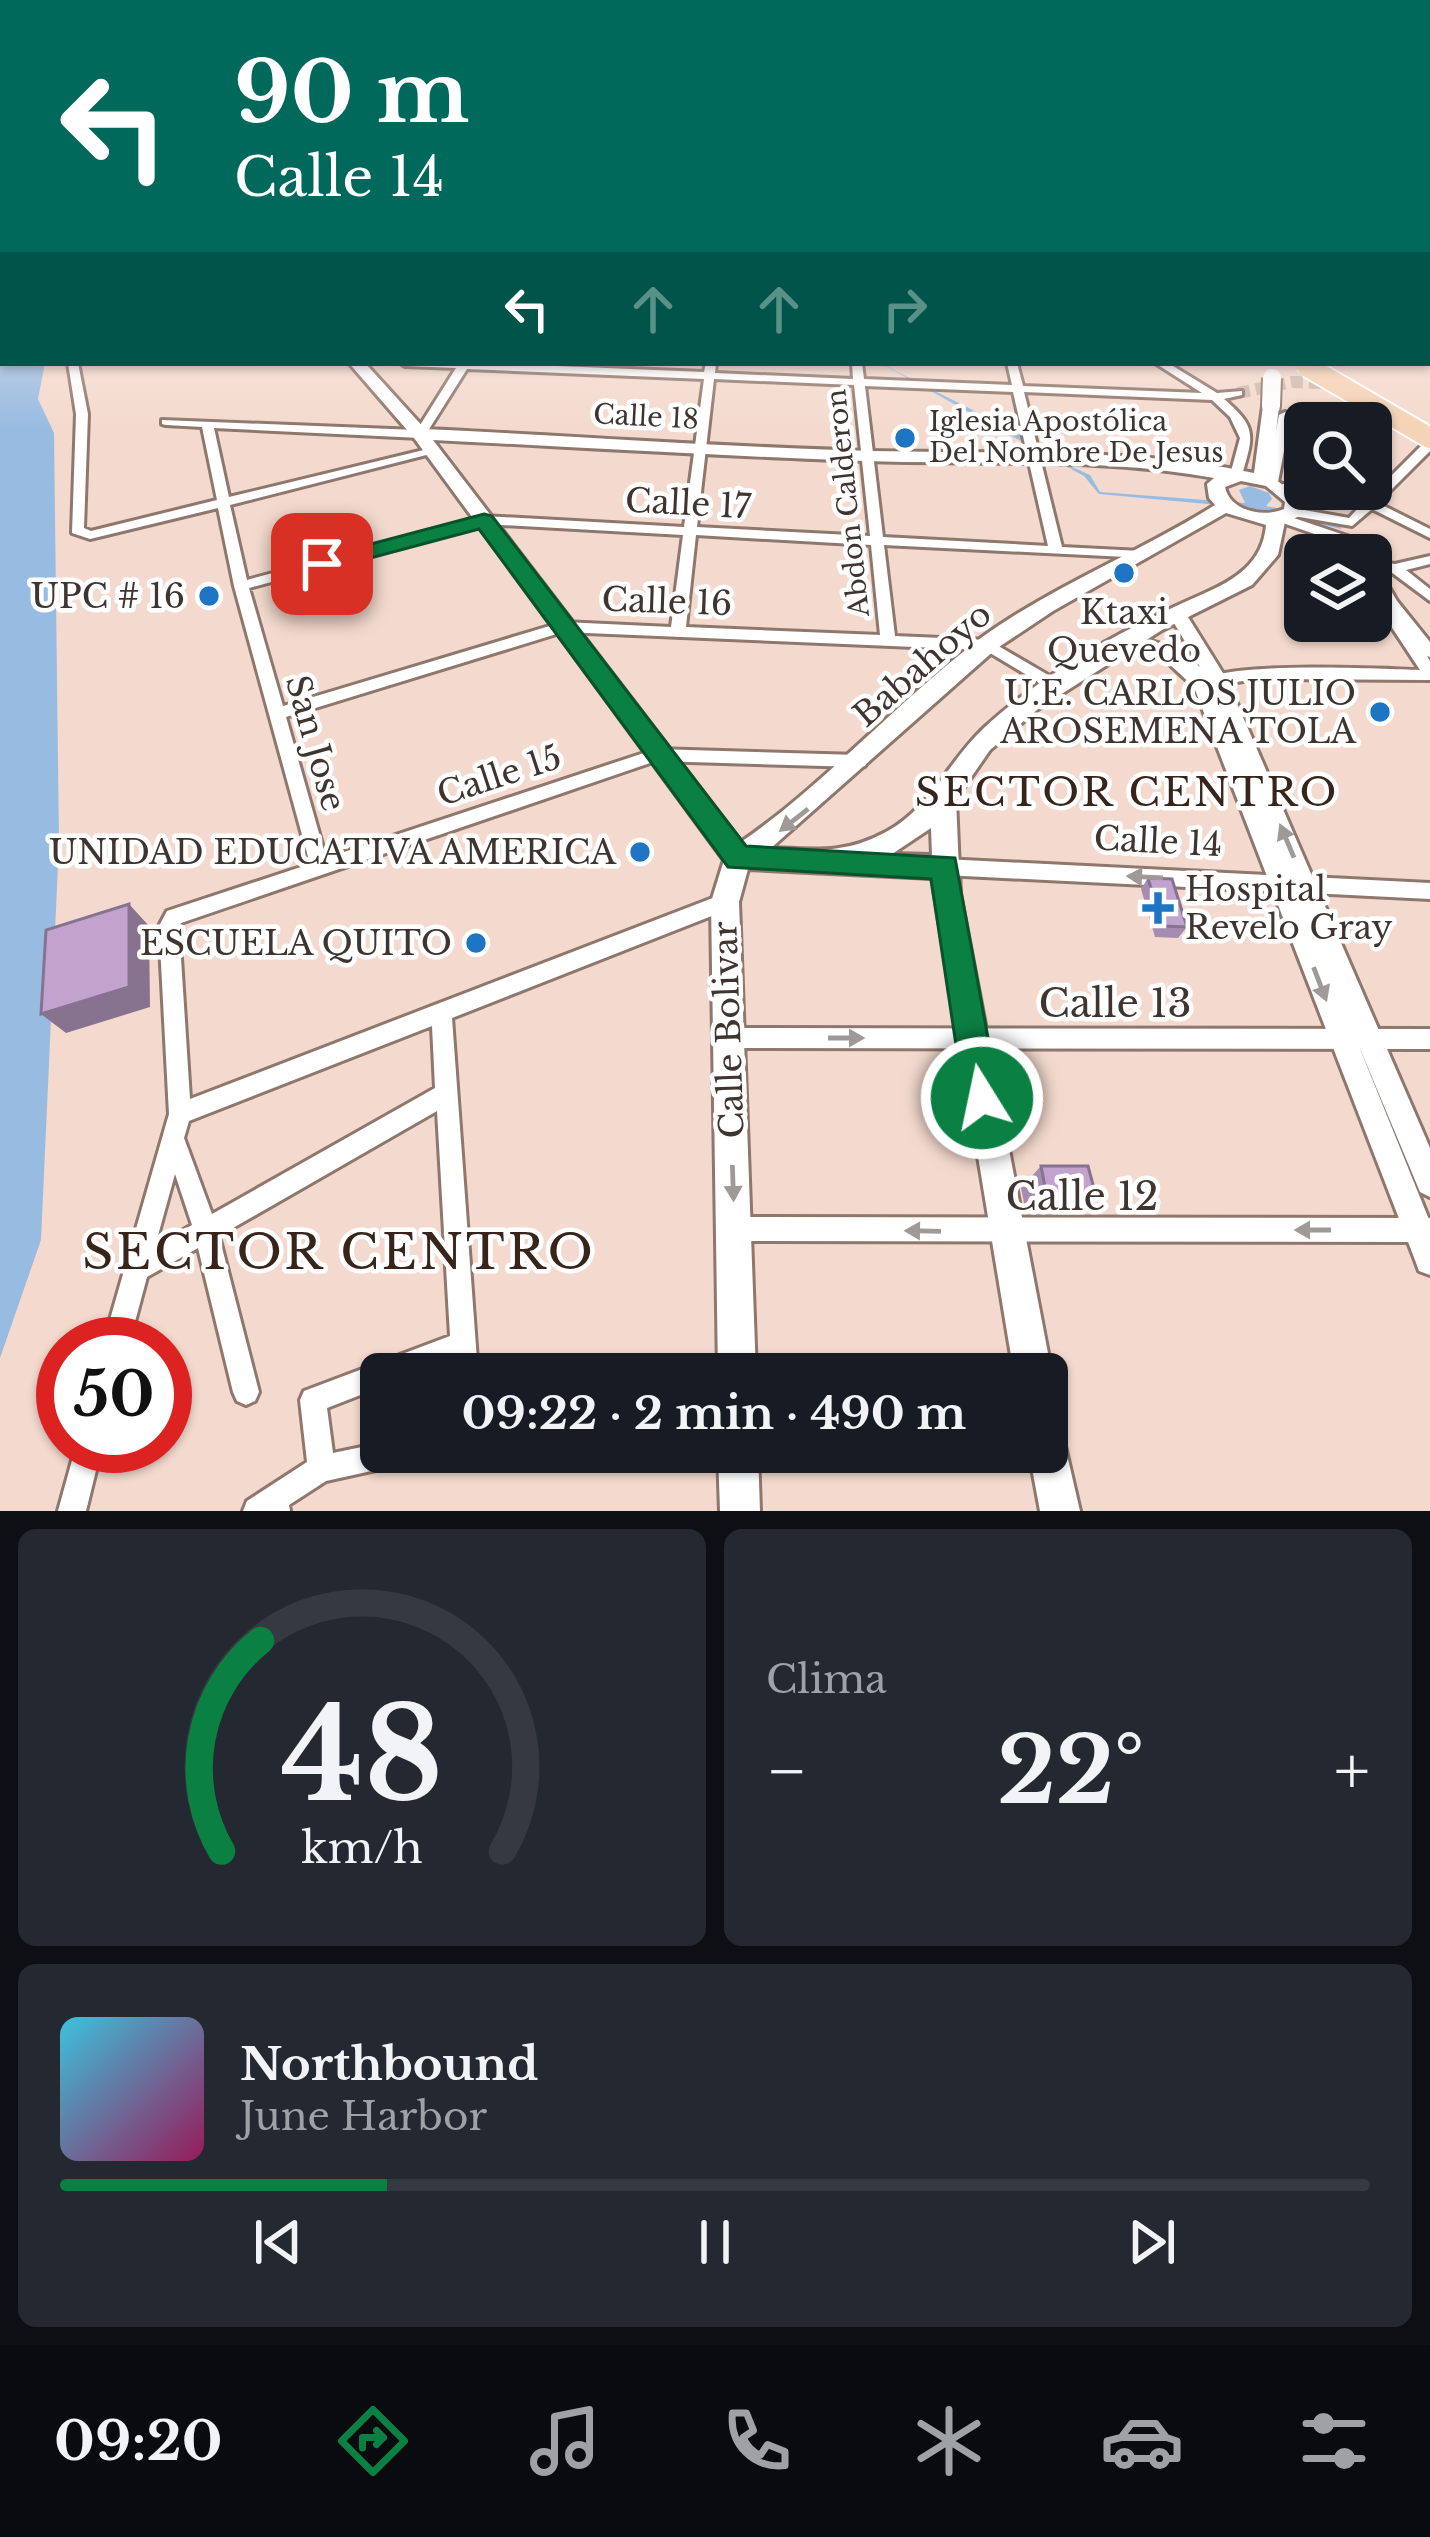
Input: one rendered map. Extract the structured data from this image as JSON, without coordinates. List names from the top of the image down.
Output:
{
  "streets": {
    "main road": [
      "Calle 18",
      "Babahoyo",
      "Calle 14",
      "Calle Bolivar"
    ],
    "street": [
      "Calle 17",
      "Abdon Calderon",
      "Calle 16",
      "San Jose",
      "Calle 15",
      "Calle 13",
      "Calle 12"
    ]
  },
  "crossings": [
    ["Calle 18", "Abdon Calderon"],
    ["Calle 18", "Babahoyo"],
    ["Calle 18", "San Jose"],
    ["Calle 17", "Abdon Calderon"],
    ["Calle 17", "Babahoyo"],
    ["Calle 17", "San Jose"],
    ["Abdon Calderon", "Calle 16"],
    ["Calle 16", "Babahoyo"],
    ["Calle 16", "San Jose"],
    ["Babahoyo", "Calle 15"],
    ["Babahoyo", "Calle 14"],
    ["Babahoyo", "Calle Bolivar"],
    ["San Jose", "Calle 15"],
    ["Calle 14", "Calle Bolivar"],
    ["Calle 13", "Calle Bolivar"],
    ["Calle Bolivar", "Calle 12"]
  ],
  "one_way": ["Calle 14", "Calle Bolivar", "Calle 12"],
  "districts": ["SECTOR CENTRO", "SECTOR CENTRO"],
  "places": {
    "other": [
      "Iglesia Apostólica Del Nombre De Jesus",
      "Ktaxi Quevedo",
      "UPC # 16",
      "U.E. CARLOS JULIO AROSEMENA TOLA",
      "UNIDAD EDUCATIVA AMERICA",
      "ESCUELA QUITO"
    ],
    "health": ["Hospital Revelo Gray"]
  },
  "page": {
    "turn": ["90 m", "Calle 14"],
    "limit": "50",
    "trip": "09:22 · 2 min · 490 m",
    "tile": "Clima",
    "heat": ["−", "22°", "+"],
    "song": ["Northbound", "June Harbor"],
    "tabs": "09:20",
    "gauge": ["48", "km/h"]
  }
}
